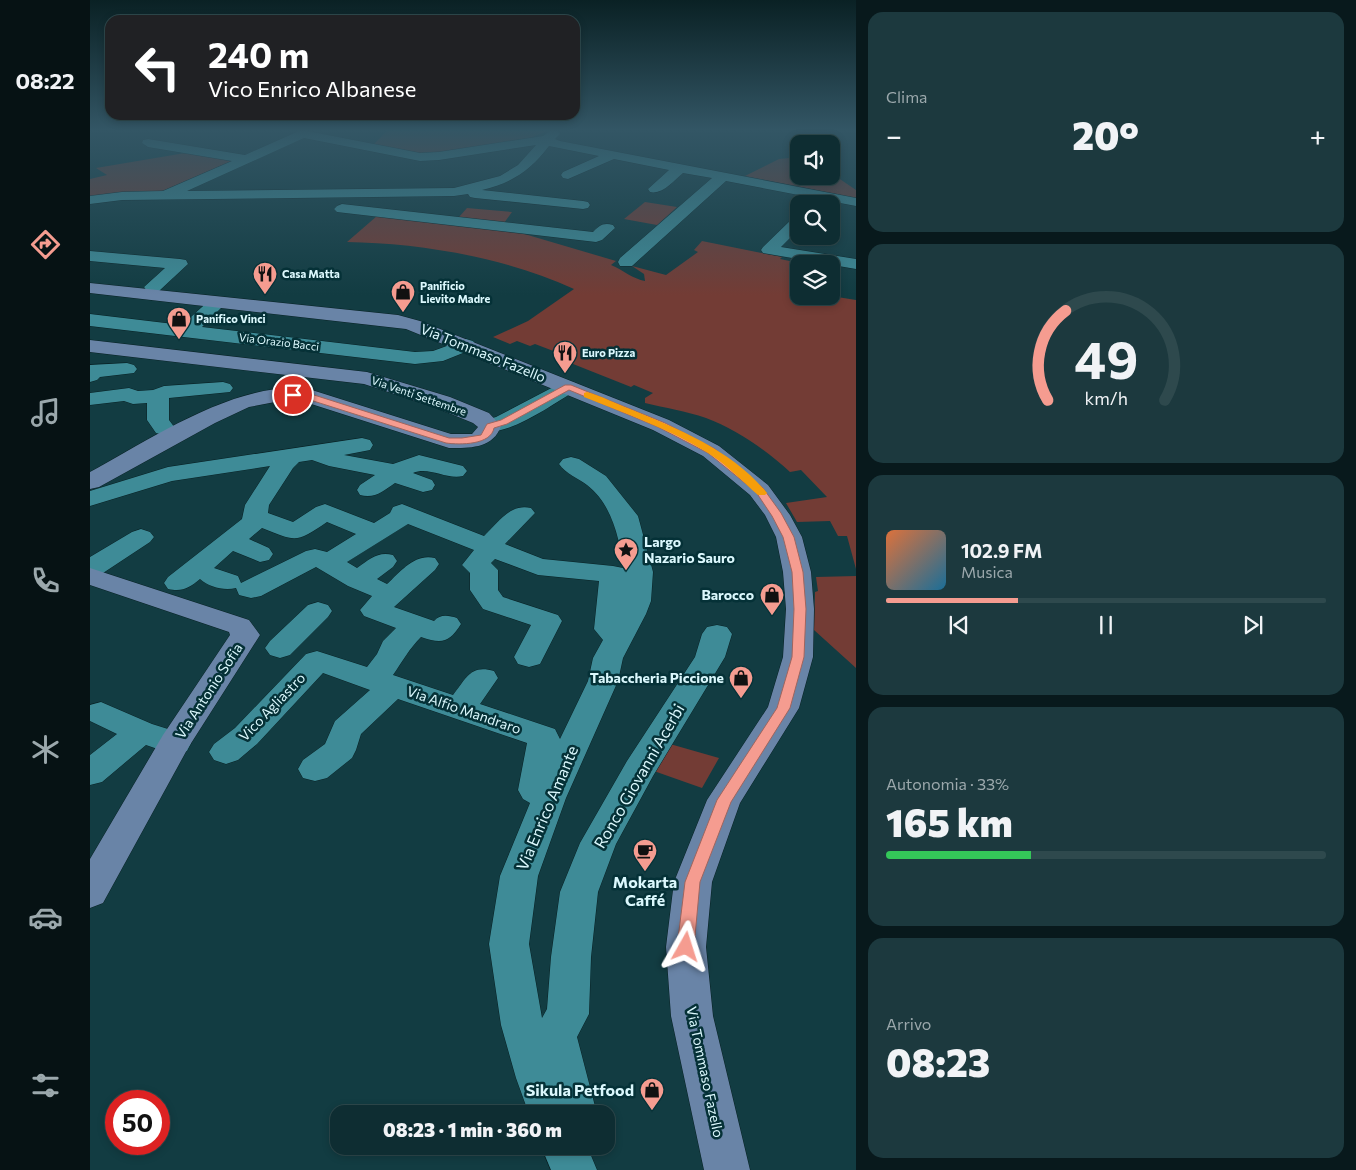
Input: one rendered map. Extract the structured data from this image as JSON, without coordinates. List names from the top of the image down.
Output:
{
  "streets": {
    "main road": ["Via Tommaso Fazello", "Via Venti Settembre", "Via Antonio Sofia"],
    "street": [
      "Via Orazio Bacci",
      "Vico Agliastro",
      "Via Alfio Mandraro",
      "Ronco Giovanni Acerbi",
      "Via Enrico Amante"
    ]
  },
  "crossings": [
    ["Via Orazio Bacci", "Via Tommaso Fazello"],
    ["Vico Agliastro", "Via Alfio Mandraro"],
    ["Via Alfio Mandraro", "Via Enrico Amante"]
  ],
  "places": {
    "restaurant": ["Casa Matta", "Euro Pizza"],
    "shop": [
      "Panificio Lievito Madre",
      "Panifico Vinci",
      "Barocco",
      "Tabaccheria Piccione",
      "Sikula Petfood"
    ],
    "place": ["Largo Nazario Sauro"],
    "cafe": ["Mokarta Caffé"]
  },
  "page": {
    "tabs": "08:22",
    "tile": [
      "Clima",
      ["Autonomia · 33%", "165 km"],
      ["Arrivo", "08:23"]
    ],
    "turn": ["240 m", "Vico Enrico Albanese"],
    "heat": ["−", "20°", "+"],
    "song": ["102.9 FM", "Musica"],
    "limit": "50",
    "trip": "08:23 · 1 min · 360 m",
    "gauge": ["49", "km/h"]
  }
}
